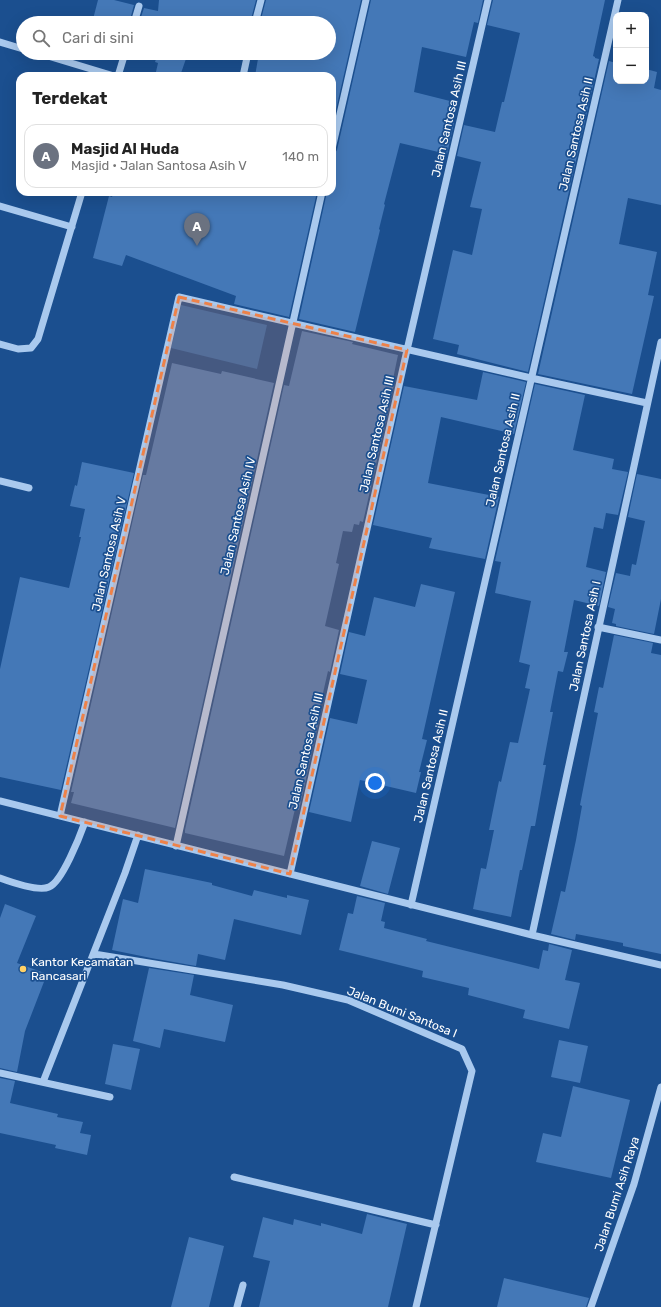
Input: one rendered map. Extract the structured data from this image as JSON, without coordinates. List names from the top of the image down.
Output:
{
  "streets": {
    "street": [
      "Jalan Santosa Asih III",
      "Jalan Santosa Asih II",
      "Jalan Santosa Asih IV",
      "Jalan Santosa Asih V",
      "Jalan Santosa Asih I",
      "Jalan Bumi Santosa I",
      "Jalan Bumi Asih Raya"
    ]
  },
  "crossings": [
    ["Jalan Santosa Asih IV", "Jalan Santosa Asih V"]
  ],
  "places": ["Kantor Kecamatan Rancasari"],
  "page": {
    "map_buttons": ["+", "−"],
    "search": "Cari di sini",
    "heading": "Terdekat",
    "list": [
      {
        "mark": "A",
        "name": "Masjid Al Huda",
        "note": "Masjid · Jalan Santosa Asih V",
        "value": "140 m"
      }
    ],
    "pins": "A"
  }
}
